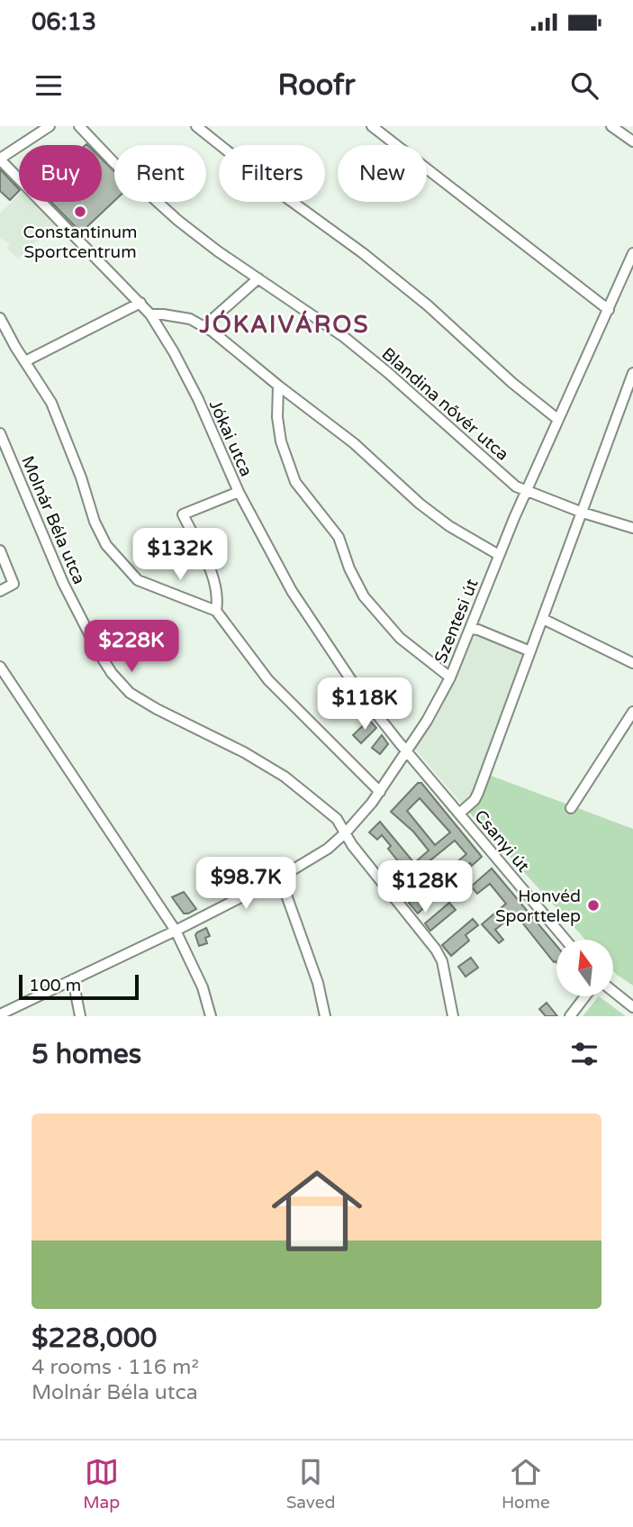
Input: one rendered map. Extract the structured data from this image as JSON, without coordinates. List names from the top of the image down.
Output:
{
  "streets": {
    "street": [
      "Blandina nővér utca",
      "Jókai utca",
      "Molnár Béla utca",
      "Szentesi út",
      "Csanyi út"
    ]
  },
  "crossings": [
    ["Blandina nővér utca", "Szentesi út"],
    ["Jókai utca", "Szentesi út"],
    ["Jókai utca", "Csanyi út"],
    ["Molnár Béla utca", "Szentesi út"],
    ["Szentesi út", "Csanyi út"]
  ],
  "districts": ["JÓKAIVÁROS"],
  "places": ["Constantinum Sportcentrum", "Honvéd Sporttelep"],
  "scale_bar": "100 m",
  "north": "top",
  "page": {
    "status": "06:13",
    "header": "Roofr",
    "chip": [
      "Buy",
      "Rent",
      "Filters",
      "New"
    ],
    "price": [
      "$132K",
      "$228K",
      "$118K",
      "$98.7K",
      "$128K"
    ],
    "scale": "100 m",
    "heading": "5 homes",
    "list": [
      {
        "name": "$228,000",
        "note": "4 rooms · 116 m² · Molnár Béla utca"
      }
    ],
    "tabs": ["Map", "Saved", "Home"]
  }
}
